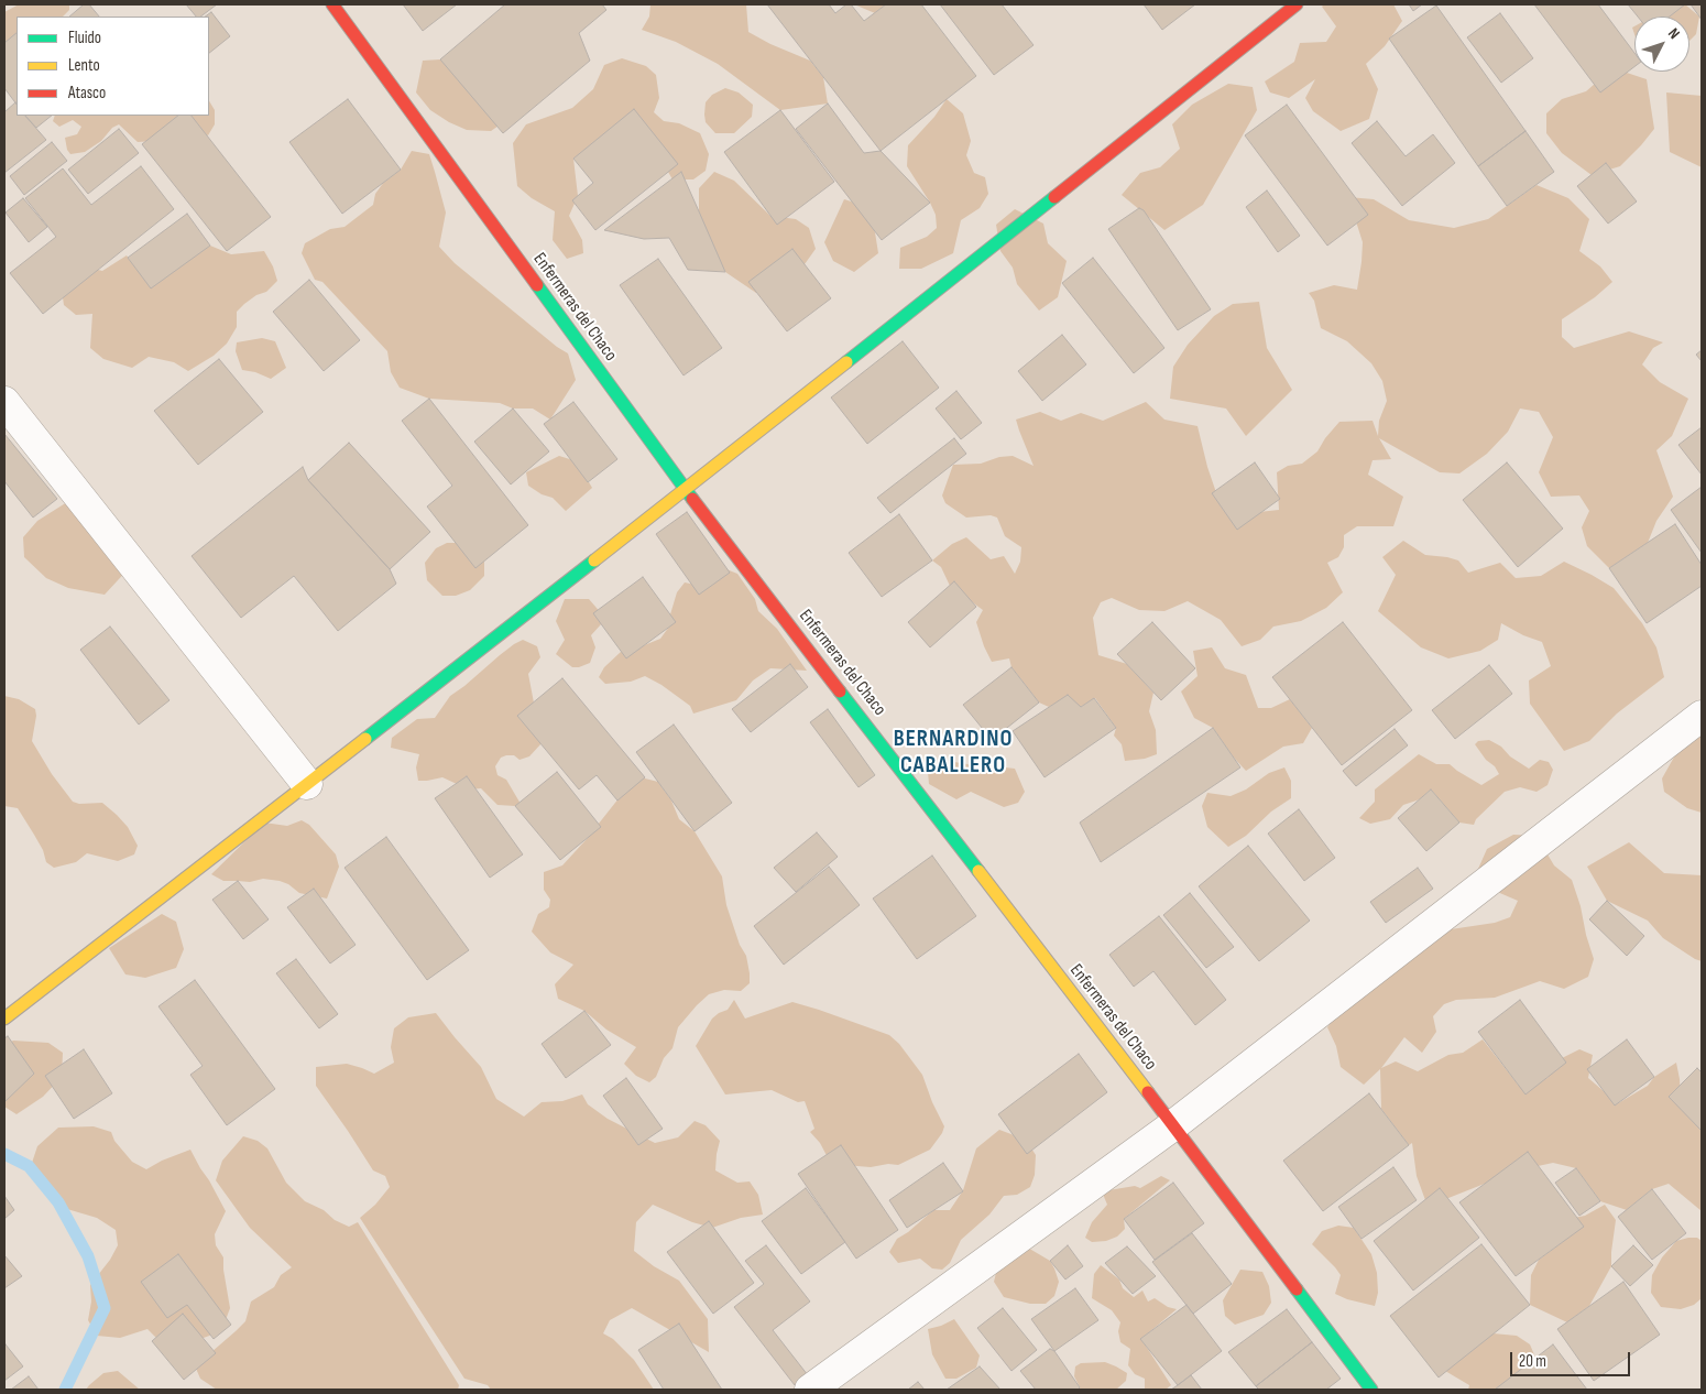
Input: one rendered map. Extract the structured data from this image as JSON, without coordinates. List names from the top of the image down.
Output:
{
  "streets": {
    "main road": ["Enfermeras del Chaco"]
  },
  "districts": ["BERNARDINO CABALLERO"],
  "legend": ["Fluido", "Lento", "Atasco"],
  "scale_bar": "20 m",
  "north": "top right"
}
